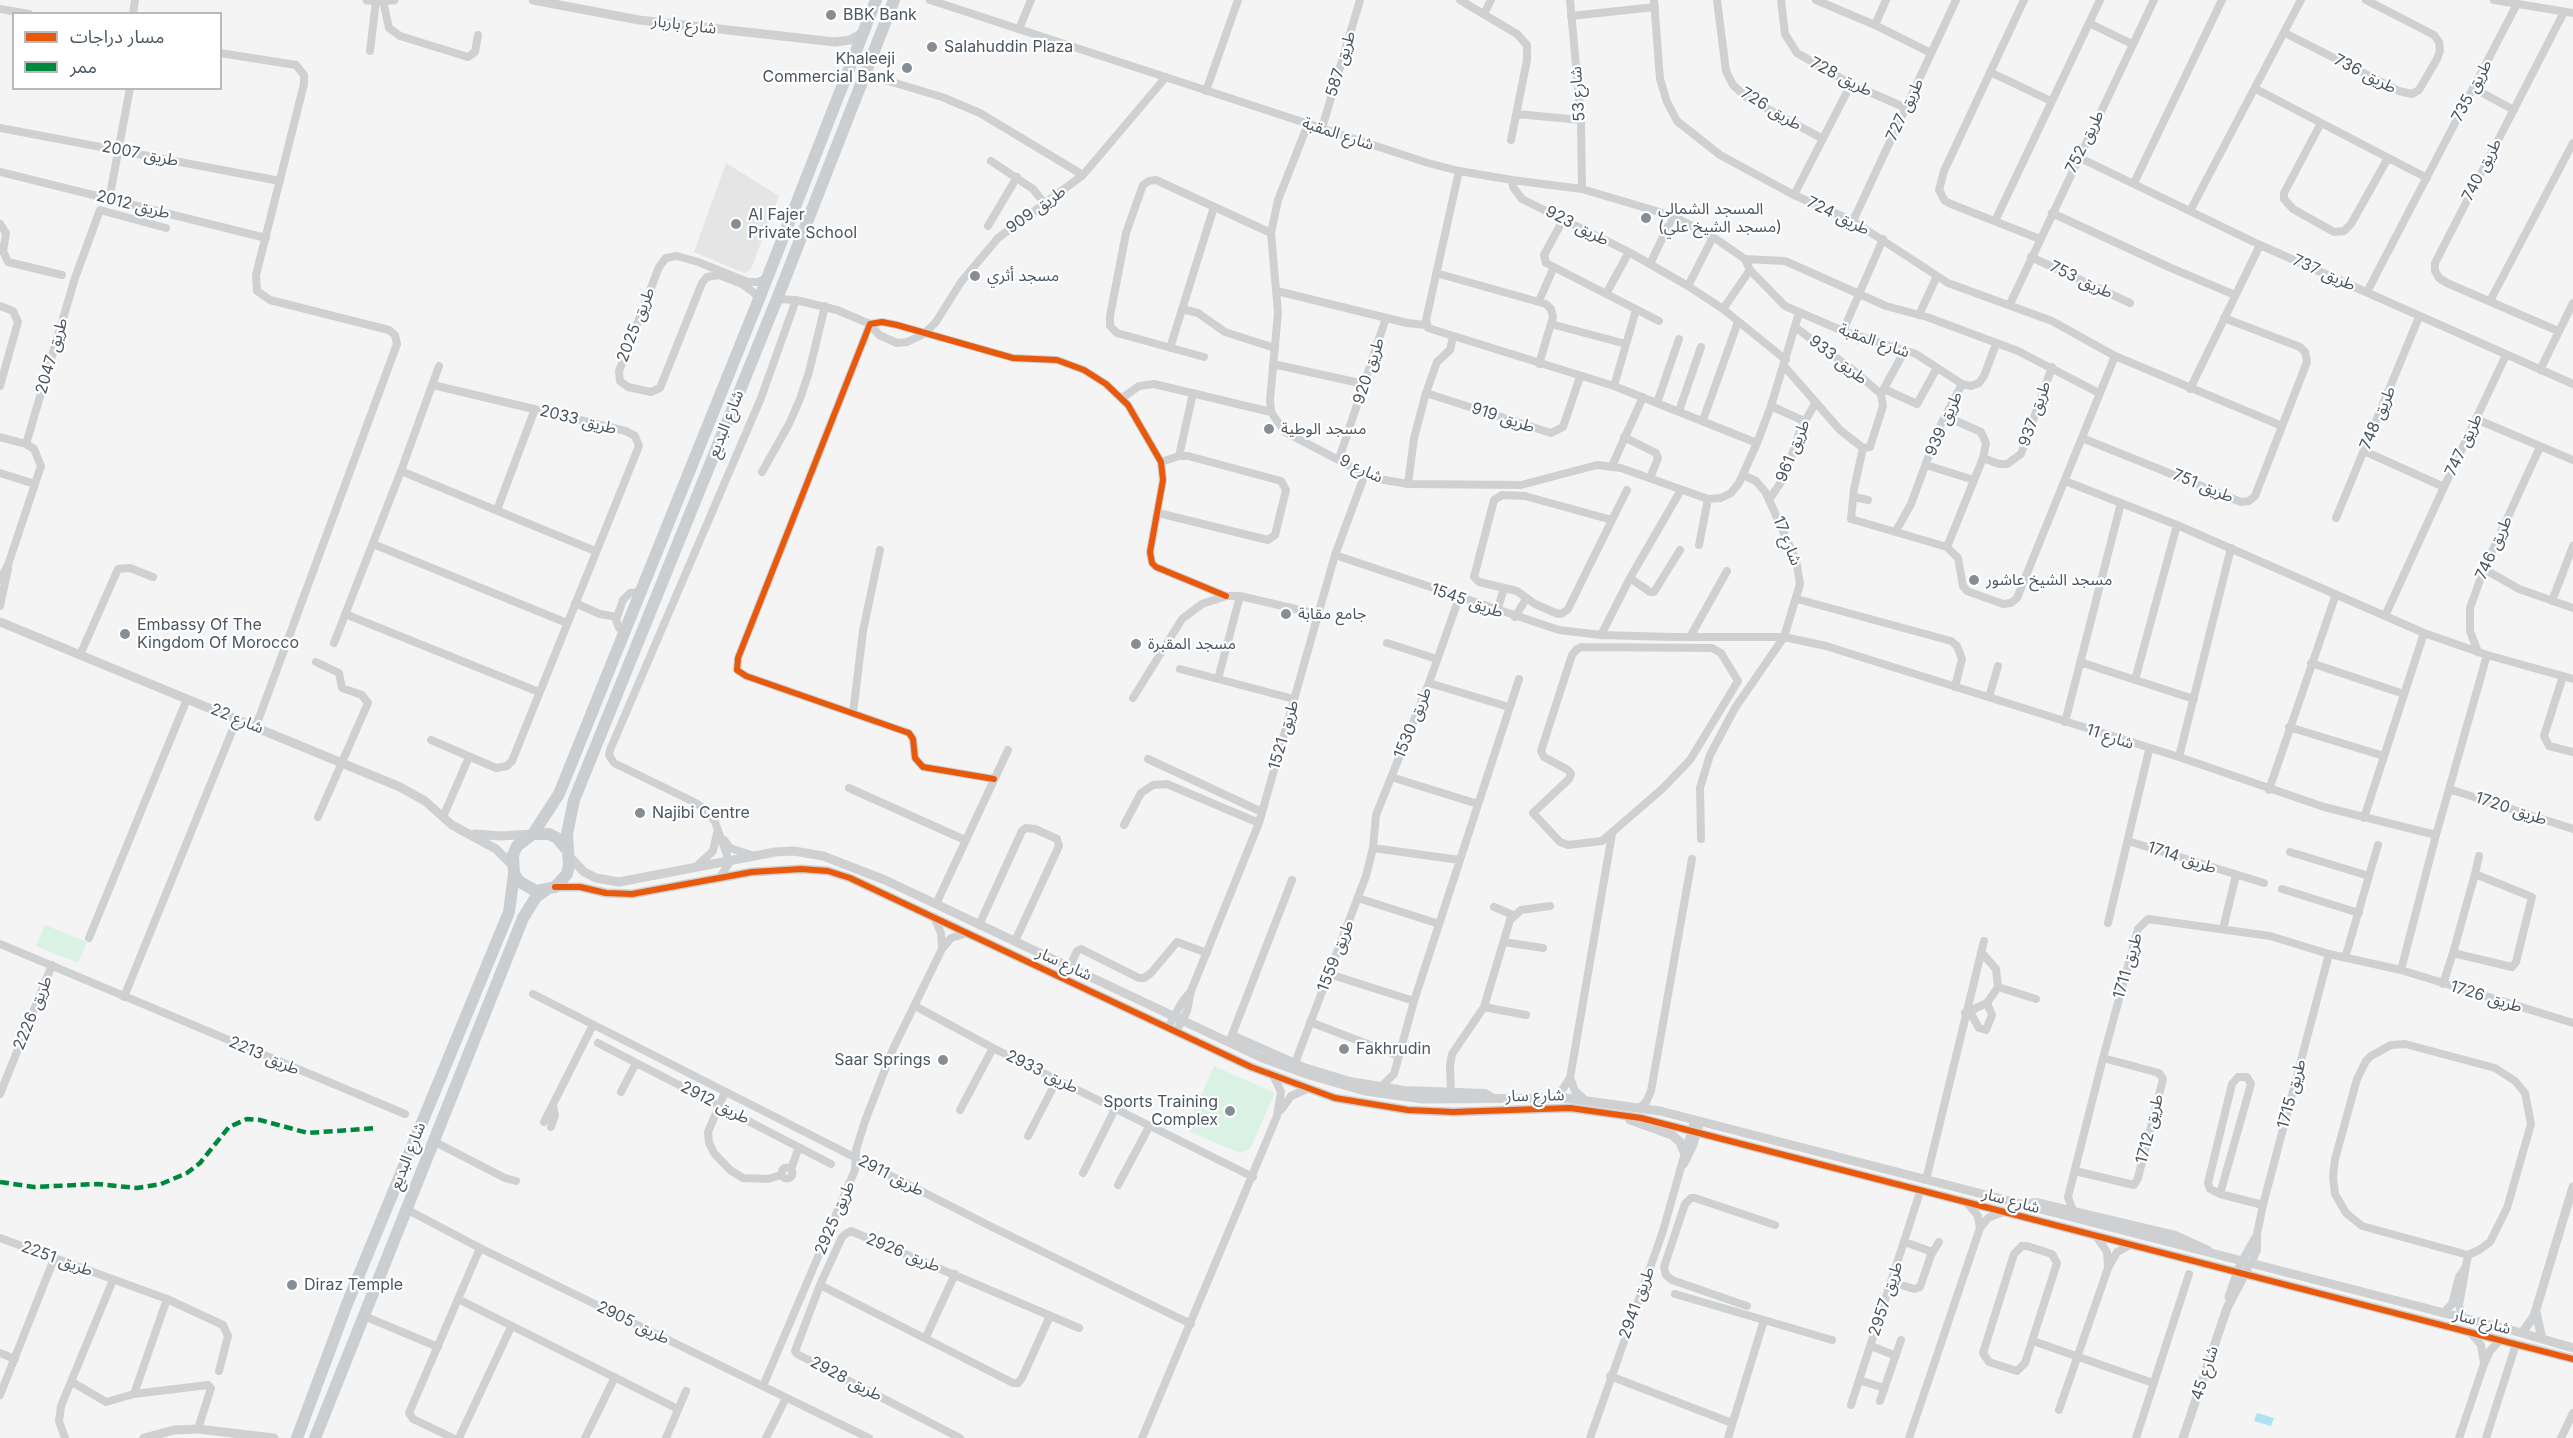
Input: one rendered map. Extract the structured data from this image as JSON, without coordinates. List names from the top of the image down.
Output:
{
  "streets": {
    "main road": ["شارع البديع"],
    "street": [
      "شارع باربار",
      "طريق 587",
      "طريق 736",
      "طريق 728",
      "طريق 735",
      "شارع 53",
      "طريق 726",
      "طريق 727",
      "شارع المقبة",
      "طريق 752",
      "طريق 2007",
      "طريق 740",
      "طريق 2012",
      "طريق 909",
      "طريق 724",
      "طريق 923",
      "طريق 737",
      "طريق 753",
      "طريق 2025",
      "طريق 2047",
      "طريق 933",
      "طريق 920",
      "طريق 937",
      "طريق 919",
      "طريق 748",
      "طريق 2033",
      "طريق 939",
      "طريق 747",
      "طريق 961",
      "شارع 9",
      "طريق 751",
      "شارع 17",
      "طريق 746",
      "طريق 1545",
      "شارع 22",
      "طريق 1530",
      "طريق 1521",
      "شارع 11",
      "طريق 1720",
      "طريق 1714",
      "طريق 1559",
      "شارع سار",
      "طريق 1711",
      "طريق 1726",
      "طريق 2226",
      "طريق 2213",
      "طريق 2933",
      "طريق 1715",
      "طريق 2912",
      "طريق 1712",
      "طريق 2911",
      "طريق 2925",
      "طريق 2926",
      "طريق 2251",
      "طريق 2957",
      "طريق 2941",
      "طريق 2905",
      "شارع 45",
      "طريق 2928"
    ]
  },
  "crossings": [
    ["شارع باربار", "شارع البديع"],
    ["طريق 587", "شارع المقبة"],
    ["طريق 728", "طريق 727"],
    ["طريق 735", "طريق 737"],
    ["شارع 53", "شارع المقبة"],
    ["طريق 727", "طريق 724"],
    ["شارع المقبة", "طريق 909"],
    ["شارع المقبة", "طريق 923"],
    ["شارع المقبة", "طريق 933"],
    ["شارع المقبة", "طريق 939"],
    ["طريق 752", "طريق 724"],
    ["طريق 752", "طريق 737"],
    ["طريق 752", "طريق 753"],
    ["طريق 923", "طريق 961"],
    ["طريق 737", "طريق 748"],
    ["طريق 737", "طريق 747"],
    ["طريق 2025", "شارع البديع"],
    ["طريق 920", "شارع 9"],
    ["طريق 748", "طريق 747"],
    ["شارع البديع", "شارع 22"],
    ["شارع البديع", "شارع سار"],
    ["شارع البديع", "طريق 2905"],
    ["طريق 961", "شارع 17"],
    ["شارع 9", "طريق 1521"],
    ["شارع 17", "طريق 1545"],
    ["شارع 17", "شارع 11"],
    ["طريق 1545", "طريق 1530"],
    ["طريق 1545", "طريق 1521"],
    ["طريق 1545", "شارع 11"],
    ["شارع 22", "شارع سار"],
    ["طريق 1530", "طريق 1559"],
    ["طريق 1521", "شارع سار"],
    ["شارع 11", "طريق 1714"],
    ["طريق 1714", "طريق 1711"],
    ["شارع سار", "طريق 1715"],
    ["شارع سار", "طريق 2957"],
    ["شارع سار", "طريق 2941"],
    ["شارع سار", "شارع 45"],
    ["طريق 1711", "طريق 1726"],
    ["طريق 1711", "طريق 1715"],
    ["طريق 1711", "طريق 1712"],
    ["طريق 2226", "طريق 2213"],
    ["طريق 2933", "طريق 2925"],
    ["طريق 1715", "شارع 45"],
    ["طريق 2911", "طريق 2925"],
    ["طريق 2925", "طريق 2905"],
    ["طريق 2926", "طريق 2928"]
  ],
  "places": [
    "BBK Bank",
    "Salahuddin Plaza",
    "Khaleeji Commercial Bank",
    "المسجد الشمالي (مسجد الشيخ علي)",
    "Al Fajer Private School",
    "مسجد أثري",
    "مسجد الوطية",
    "مسجد الشيخ عاشور",
    "جامع مقابة",
    "Embassy Of The Kingdom Of Morocco",
    "مسجد المقبرة",
    "Najibi Centre",
    "Fakhrudin",
    "Saar Springs",
    "Sports Training Complex",
    "Diraz Temple"
  ],
  "legend": ["مسار دراجات", "ممر"]
}
